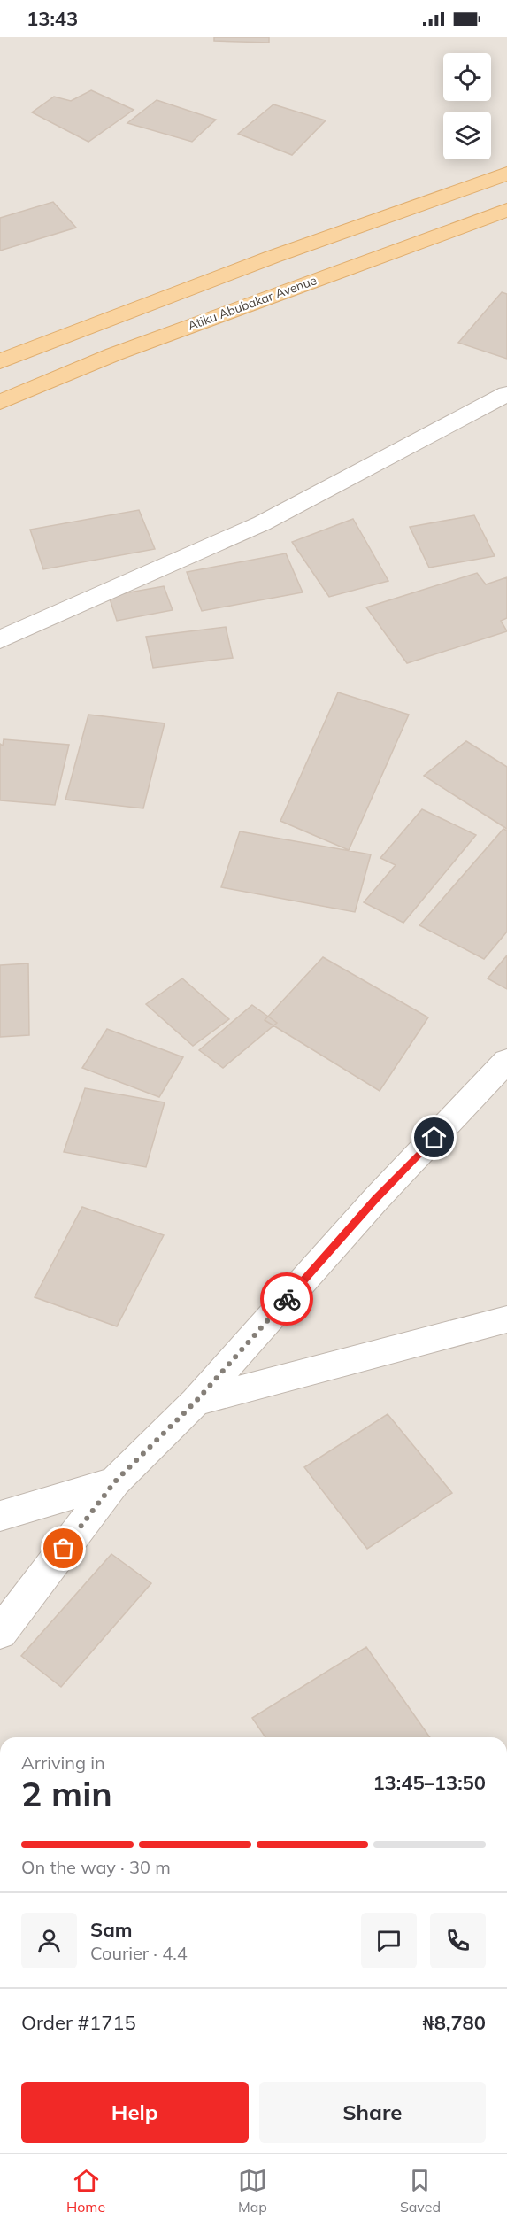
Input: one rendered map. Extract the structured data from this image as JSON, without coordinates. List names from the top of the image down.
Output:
{
  "streets": {
    "main road": ["Atiku Abubakar Avenue"]
  },
  "page": {
    "status": "13:43",
    "heading": ["2 min", "Arriving in", "13:45–13:50"],
    "panel": [
      "Sam",
      "Courier · 4.4",
      "Order #1715",
      "₦8,780"
    ],
    "bar": "On the way · 30 m",
    "buttons": ["Help", "Share"],
    "tabs": ["Home", "Map", "Saved"]
  }
}
